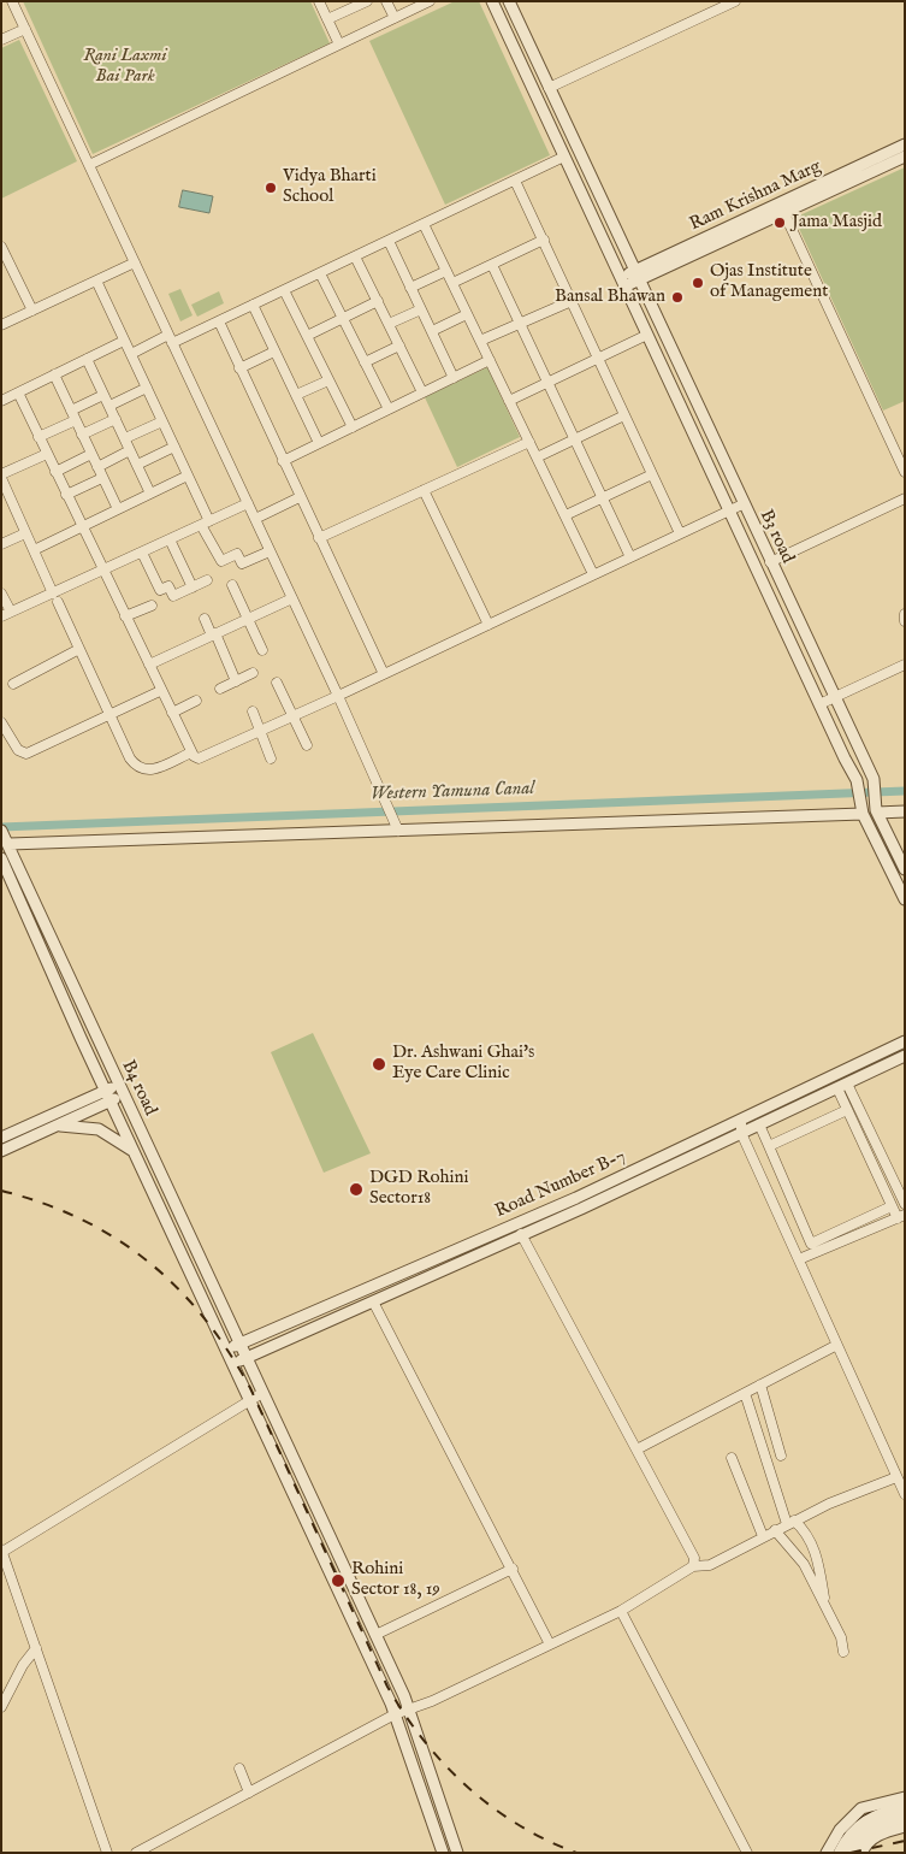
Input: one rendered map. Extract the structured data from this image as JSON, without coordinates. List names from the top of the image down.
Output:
{
  "streets": {
    "street": [
      "Ram Krishna Marg",
      "B3 road",
      "B4 road",
      "Road Number B-7"
    ]
  },
  "crossings": [
    ["Ram Krishna Marg", "B3 road"],
    ["B4 road", "Road Number B-7"]
  ],
  "water": ["Western Yamuna Canal"],
  "parks": ["Rani Laxmi Bai Park"],
  "places": [
    "Vidya Bharti School",
    "Jama Masjid",
    "Ojas Institute of Management",
    "Bansal Bhawan",
    "Dr. Ashwani Ghai's Eye Care Clinic",
    "DGD Rohini Sector18",
    "Rohini Sector 18, 19"
  ]
}
